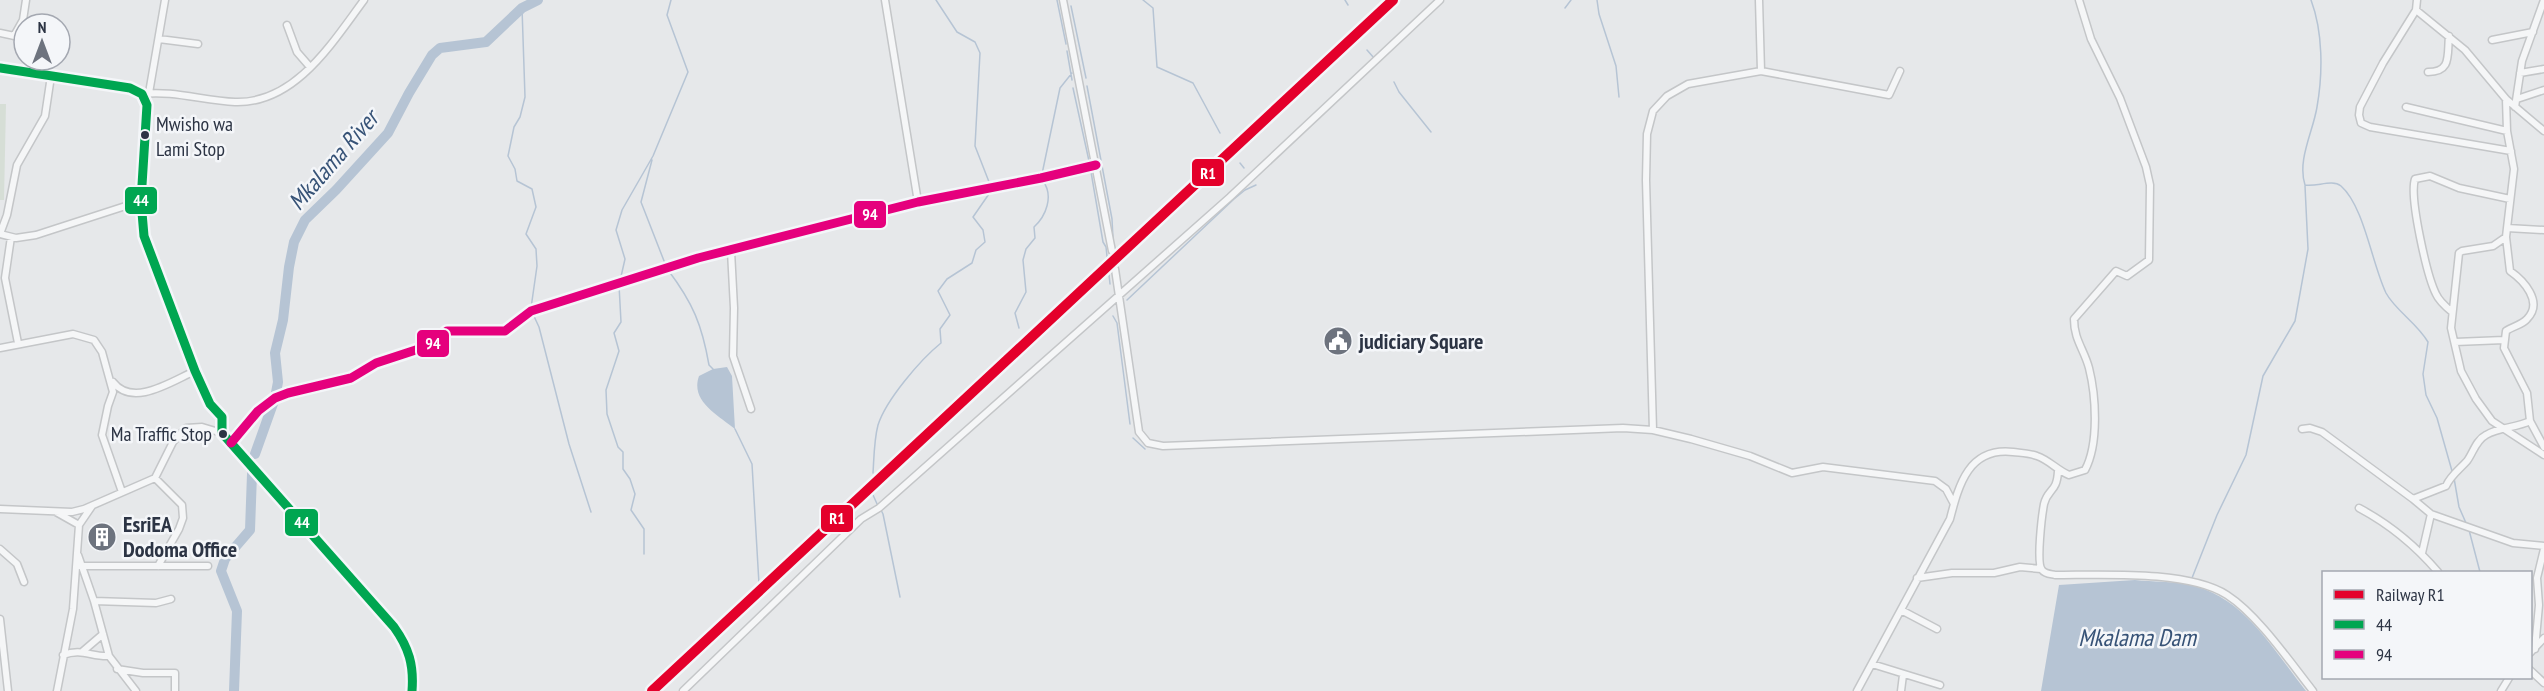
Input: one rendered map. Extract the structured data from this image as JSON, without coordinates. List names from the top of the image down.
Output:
{
  "water": ["Mkalama River", "Mkalama Dam"],
  "places": {
    "other": ["Mwisho wa Lami Stop", "Ma Traffic Stop"],
    "public building": ["judiciary Square"],
    "building": ["EsriEA Dodoma Office"]
  },
  "lines": ["rail line R1", "transit line 44", "transit line 94"],
  "legend": ["Railway R1", "44", "94"],
  "north": "top"
}
